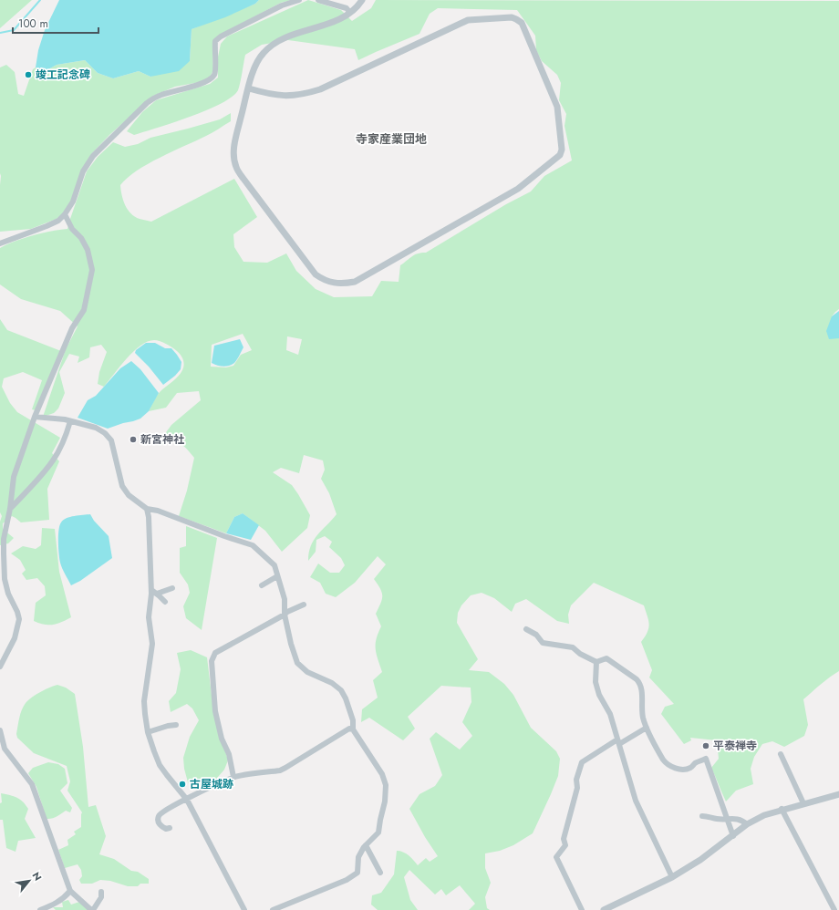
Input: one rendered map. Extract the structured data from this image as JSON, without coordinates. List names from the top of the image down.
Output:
{
  "districts": ["寺家産業団地"],
  "places": [
    "竣工記念碑",
    "新宮神社",
    "平泰禅寺",
    "古屋城跡"
  ],
  "scale_bar": "100 m",
  "north": "top right"
}
